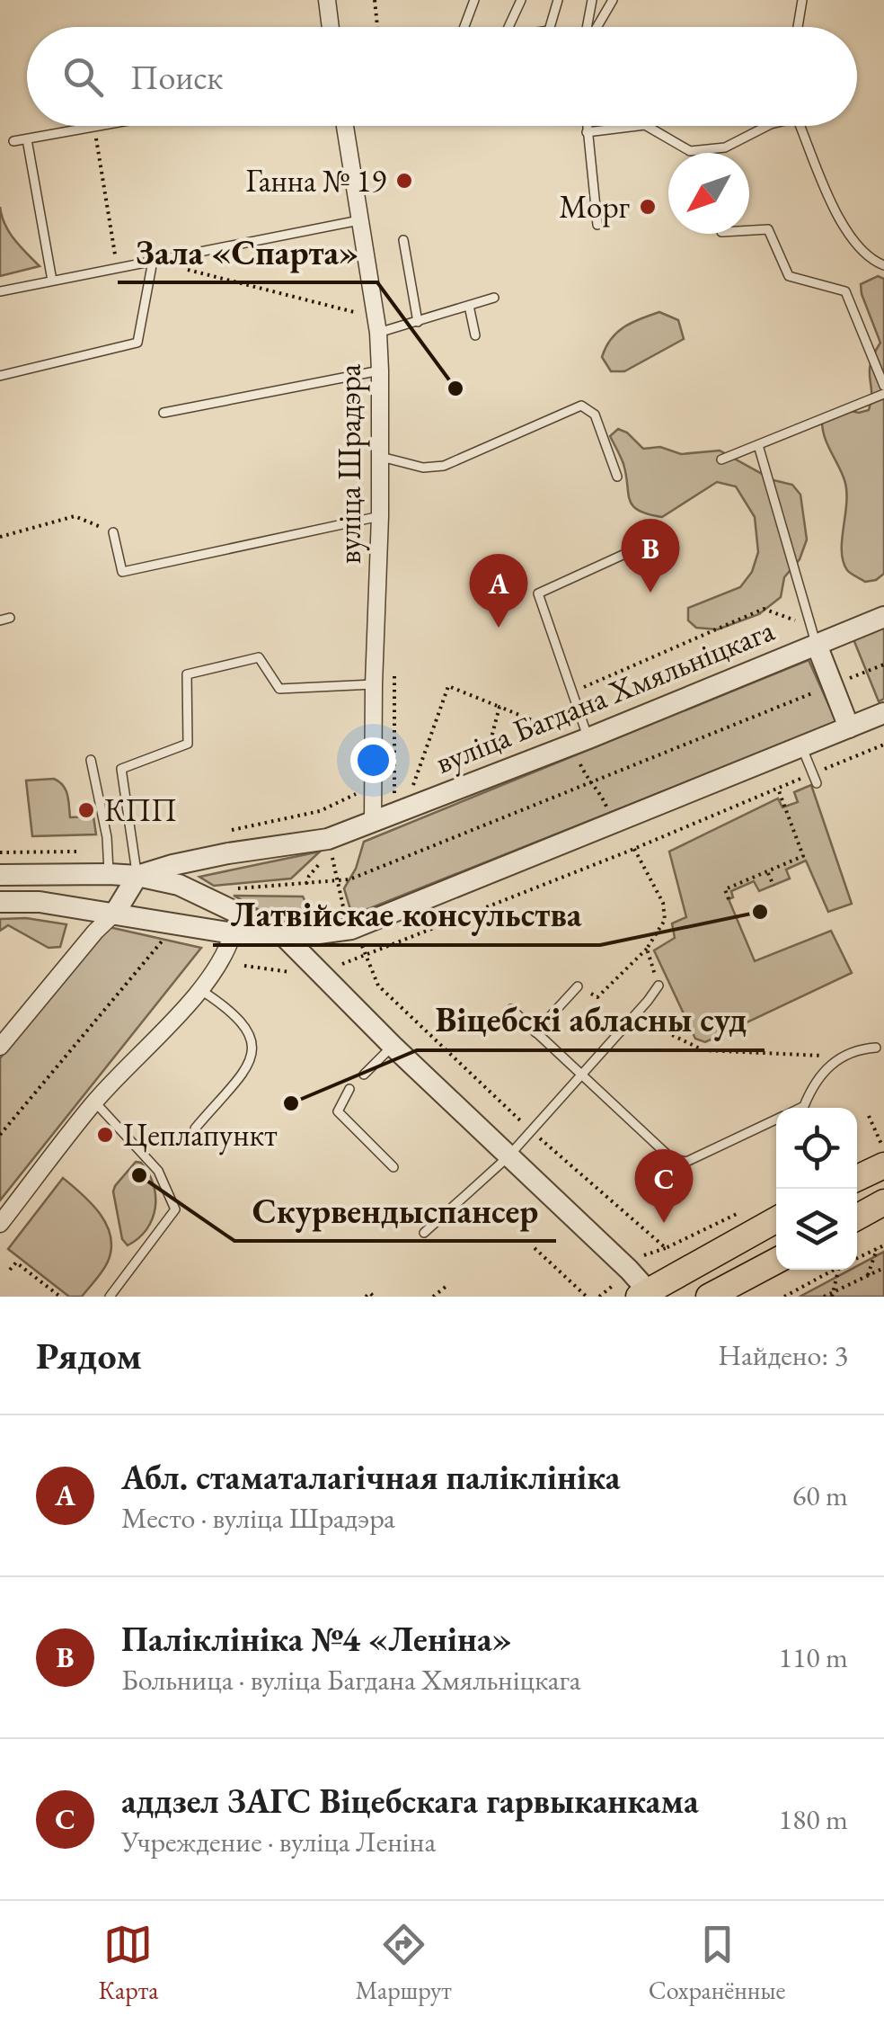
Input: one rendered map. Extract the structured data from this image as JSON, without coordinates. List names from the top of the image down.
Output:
{
  "streets": {
    "street": ["вуліца Шрадэра", "вуліца Багдана Хмяльніцкага"]
  },
  "crossings": [
    ["вуліца Шрадэра", "вуліца Багдана Хмяльніцкага"]
  ],
  "places": [
    "Ганна № 19",
    "Морг",
    "Зала «Спарта»",
    "КПП",
    "Латвійскае консульства",
    "Віцебскі абласны суд",
    "Цеплапункт",
    "Скурвендыспансер"
  ],
  "north": "bottom left",
  "page": {
    "search": "Поиск",
    "pins": ["B", "A", "C"],
    "heading": ["Рядом", "Найдено: 3"],
    "list": [
      {
        "mark": "A",
        "name": "Абл. стаматалагічная паліклініка",
        "note": "Место · вуліца Шрадэра",
        "value": "60 m"
      },
      {
        "mark": "B",
        "name": "Паліклініка №4 «Леніна»",
        "note": "Больница · вуліца Багдана Хмяльніцкага",
        "value": "110 m"
      },
      {
        "mark": "C",
        "name": "аддзел ЗАГС Віцебскага гарвыканкама",
        "note": "Учреждение · вуліца Леніна",
        "value": "180 m"
      }
    ],
    "nav": ["Карта", "Маршрут", "Сохранённые"]
  }
}
